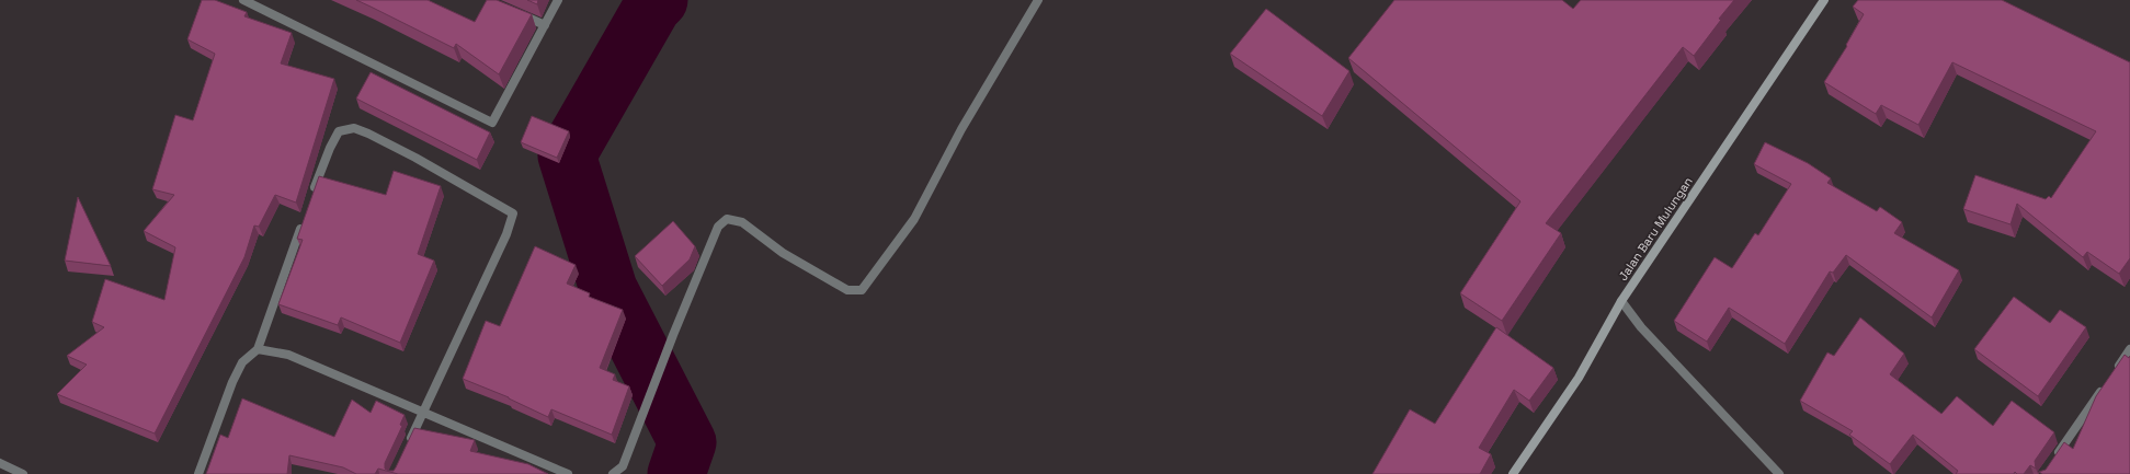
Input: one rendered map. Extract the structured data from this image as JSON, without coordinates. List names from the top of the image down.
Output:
{
  "streets": {
    "main road": ["Jalan Baru Mulungan"]
  }
}
